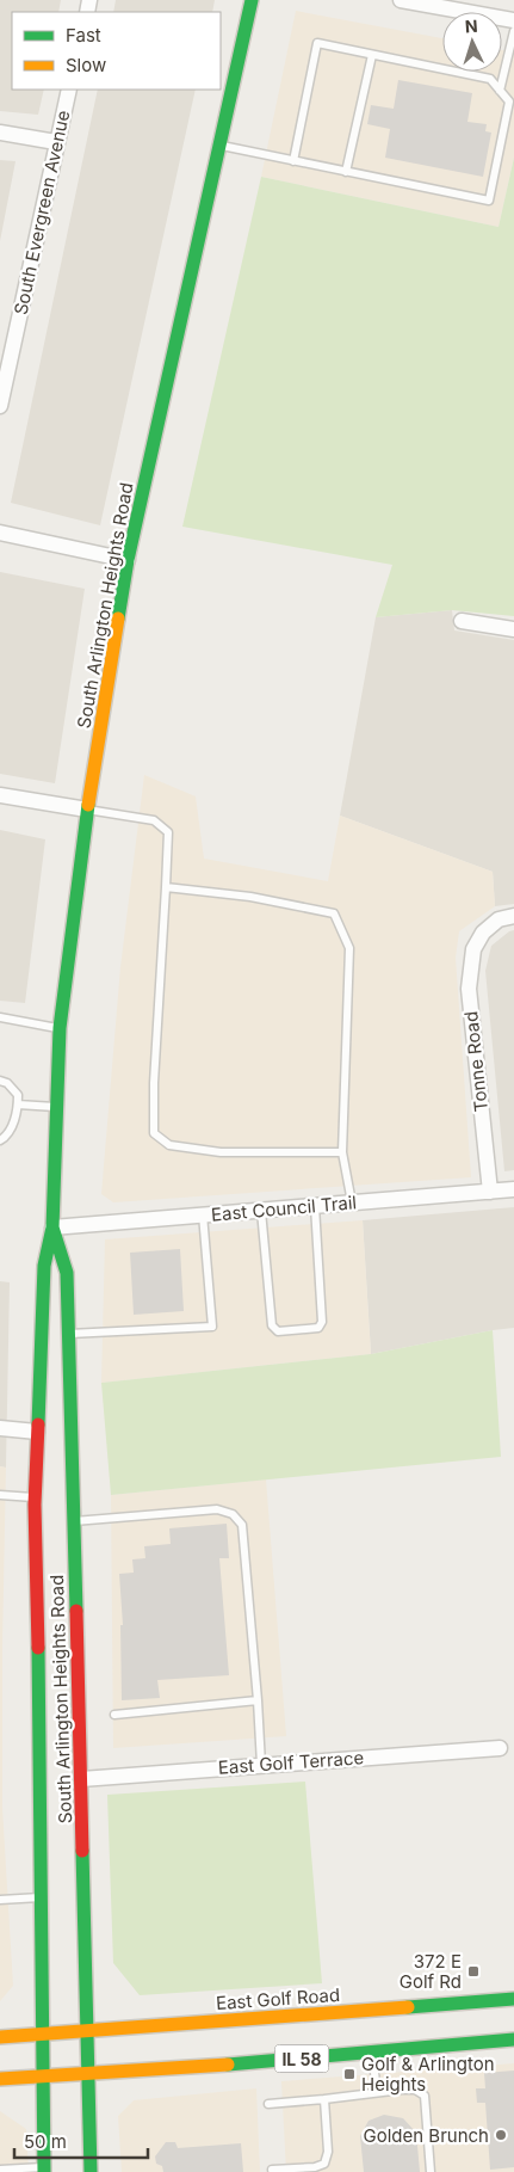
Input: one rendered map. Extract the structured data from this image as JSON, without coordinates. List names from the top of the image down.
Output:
{
  "streets": {
    "main road": ["South Arlington Heights Road", "East Golf Road", "IL 58"],
    "street": [
      "South Evergreen Avenue",
      "Tonne Road",
      "East Council Trail",
      "East Golf Terrace"
    ]
  },
  "crossings": [
    ["South Arlington Heights Road", "East Council Trail"],
    ["South Arlington Heights Road", "East Golf Terrace"],
    ["South Arlington Heights Road", "East Golf Road"],
    ["South Arlington Heights Road", "IL 58"],
    ["Tonne Road", "East Council Trail"]
  ],
  "places": {
    "transit": ["372 E Golf Rd", "Golf & Arlington Heights"],
    "other": ["Golden Brunch"]
  },
  "legend": ["Fast", "Slow"],
  "scale_bar": "50 m",
  "north": "top"
}
